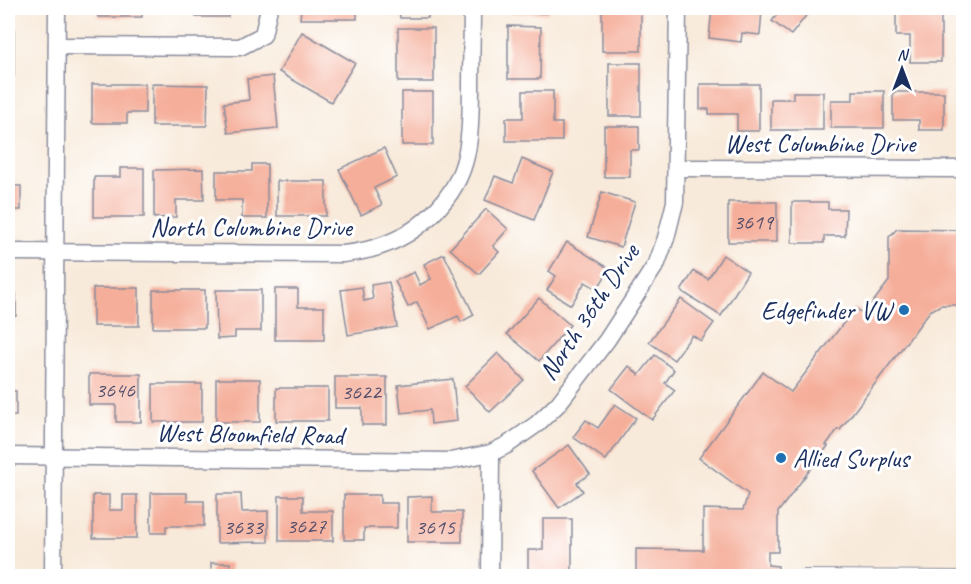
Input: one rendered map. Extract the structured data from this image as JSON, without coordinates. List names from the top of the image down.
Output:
{
  "streets": {
    "street": [
      "West Columbine Drive",
      "North Columbine Drive",
      "North 36th Drive",
      "West Bloomfield Road"
    ]
  },
  "crossings": [
    ["West Columbine Drive", "North 36th Drive"],
    ["North 36th Drive", "West Bloomfield Road"]
  ],
  "places": ["Edgefinder VW", "Allied Surplus"],
  "house_numbers": [
    "3619",
    "3646",
    "3622",
    "3627",
    "3633",
    "3615"
  ],
  "north": "top"
}
